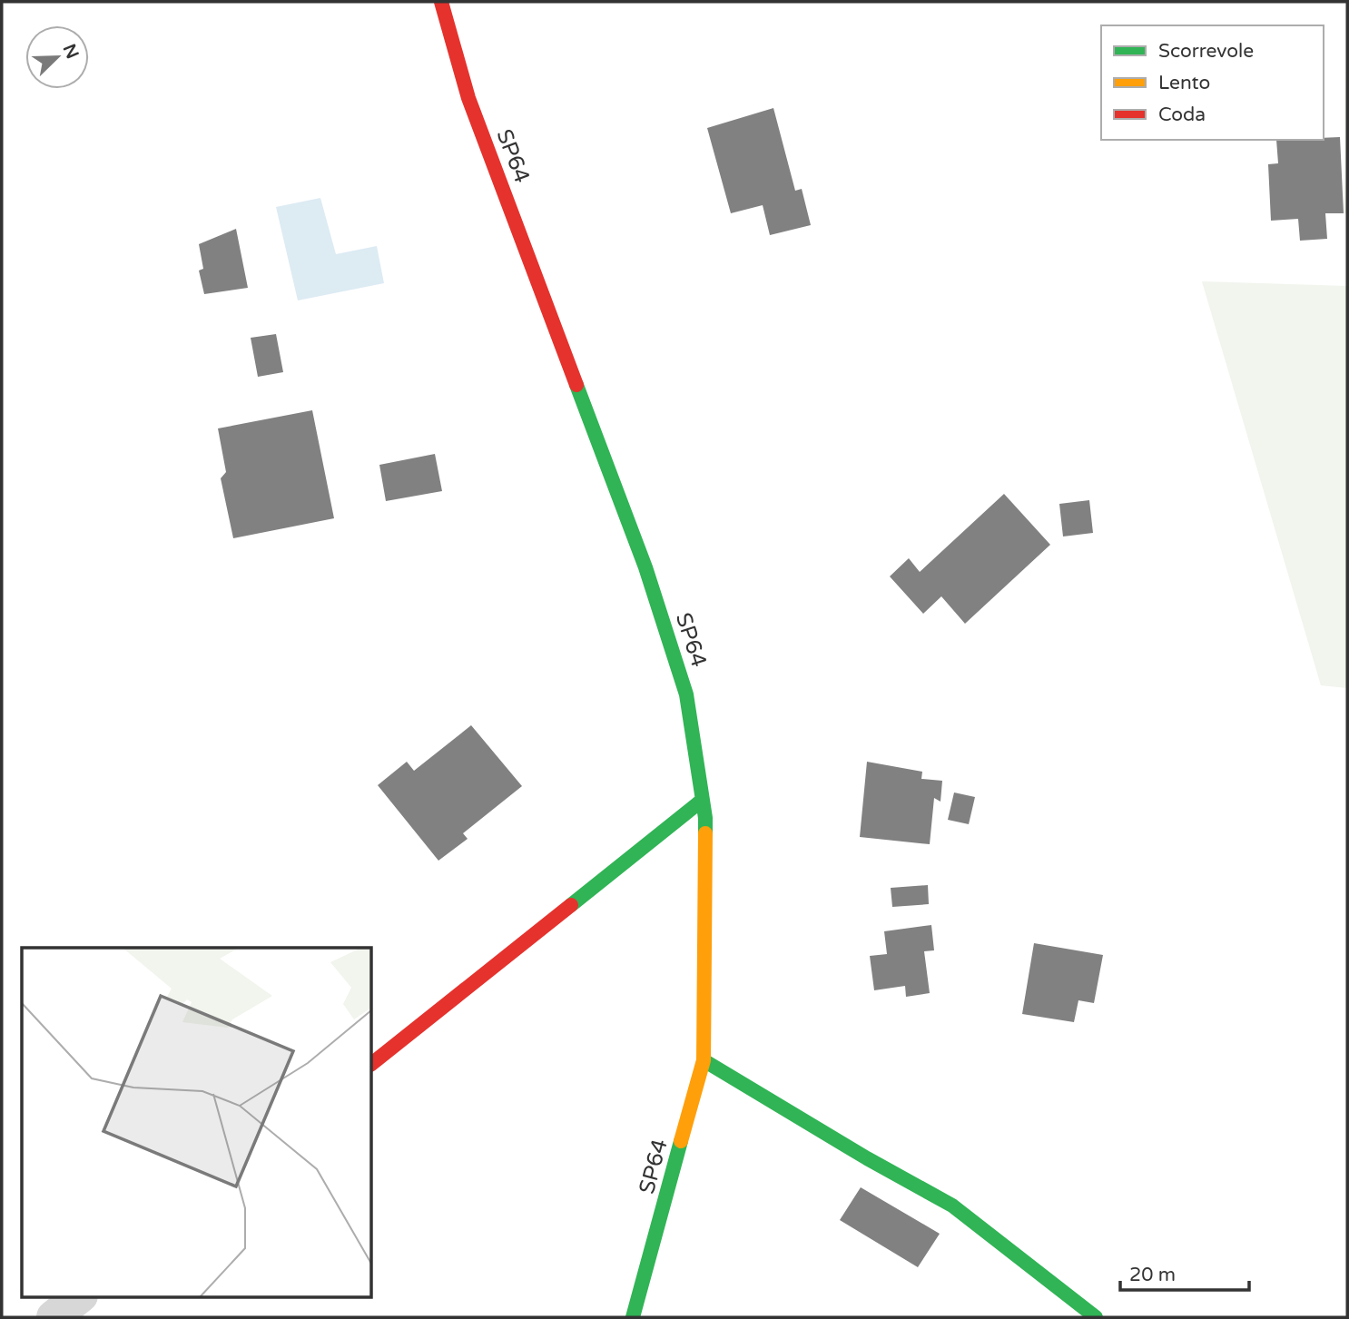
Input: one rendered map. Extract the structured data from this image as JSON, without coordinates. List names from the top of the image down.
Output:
{
  "streets": {
    "street": ["SP64"]
  },
  "legend": ["Scorrevole", "Lento", "Coda"],
  "scale_bar": "20 m",
  "north": "top right"
}
